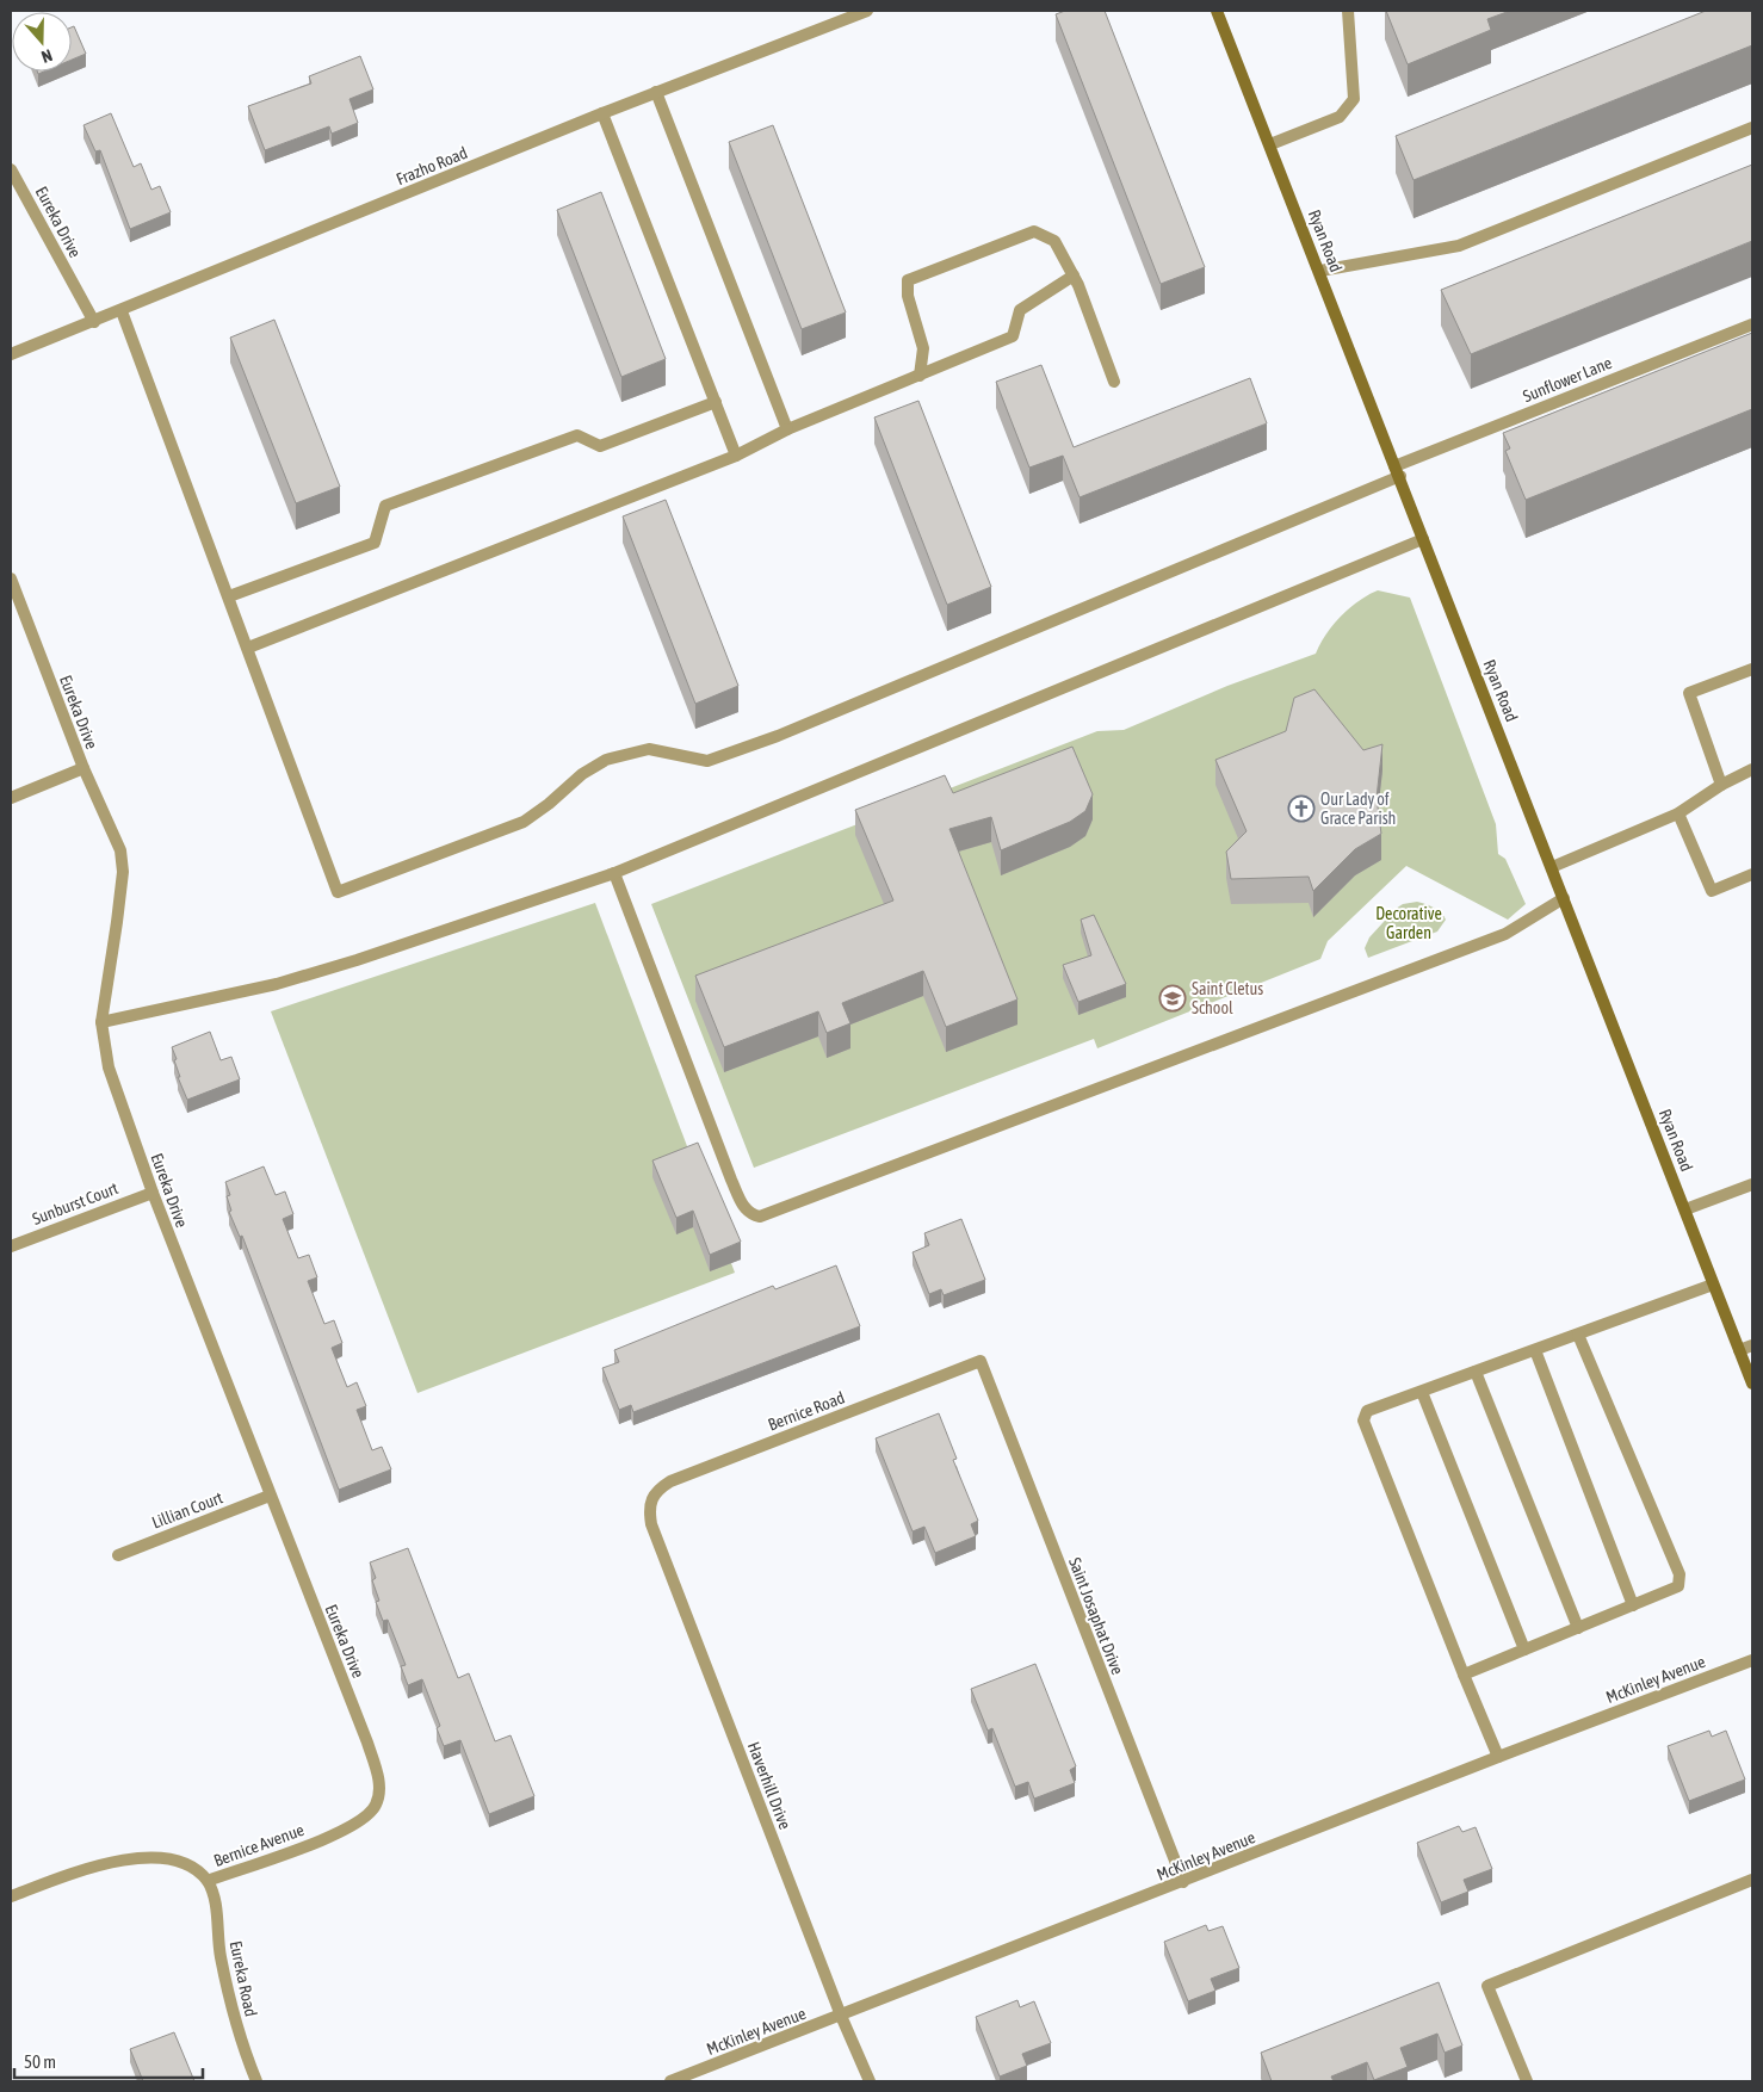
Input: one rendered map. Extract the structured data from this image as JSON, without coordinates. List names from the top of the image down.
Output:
{
  "streets": {
    "main road": ["Ryan Road"],
    "street": [
      "Frazho Road",
      "Eureka Drive",
      "Sunflower Lane",
      "Sunburst Court",
      "Bernice Road",
      "Lillian Court",
      "Saint Josaphat Drive",
      "McKinley Avenue",
      "Haverhill Drive",
      "Bernice Avenue",
      "Eureka Road"
    ]
  },
  "crossings": [
    ["Frazho Road", "Eureka Drive"],
    ["Eureka Drive", "Sunburst Court"],
    ["Eureka Drive", "Lillian Court"],
    ["Eureka Drive", "Bernice Avenue"],
    ["Ryan Road", "Sunflower Lane"],
    ["Bernice Road", "Saint Josaphat Drive"],
    ["Bernice Road", "Haverhill Drive"],
    ["Saint Josaphat Drive", "McKinley Avenue"],
    ["McKinley Avenue", "Haverhill Drive"],
    ["Bernice Avenue", "Eureka Road"]
  ],
  "parks": ["Decorative Garden"],
  "places": {
    "church": ["Our Lady of Grace Parish"],
    "school or university": ["Saint Cletus School"]
  },
  "scale_bar": "50 m",
  "north": "bottom"
}
